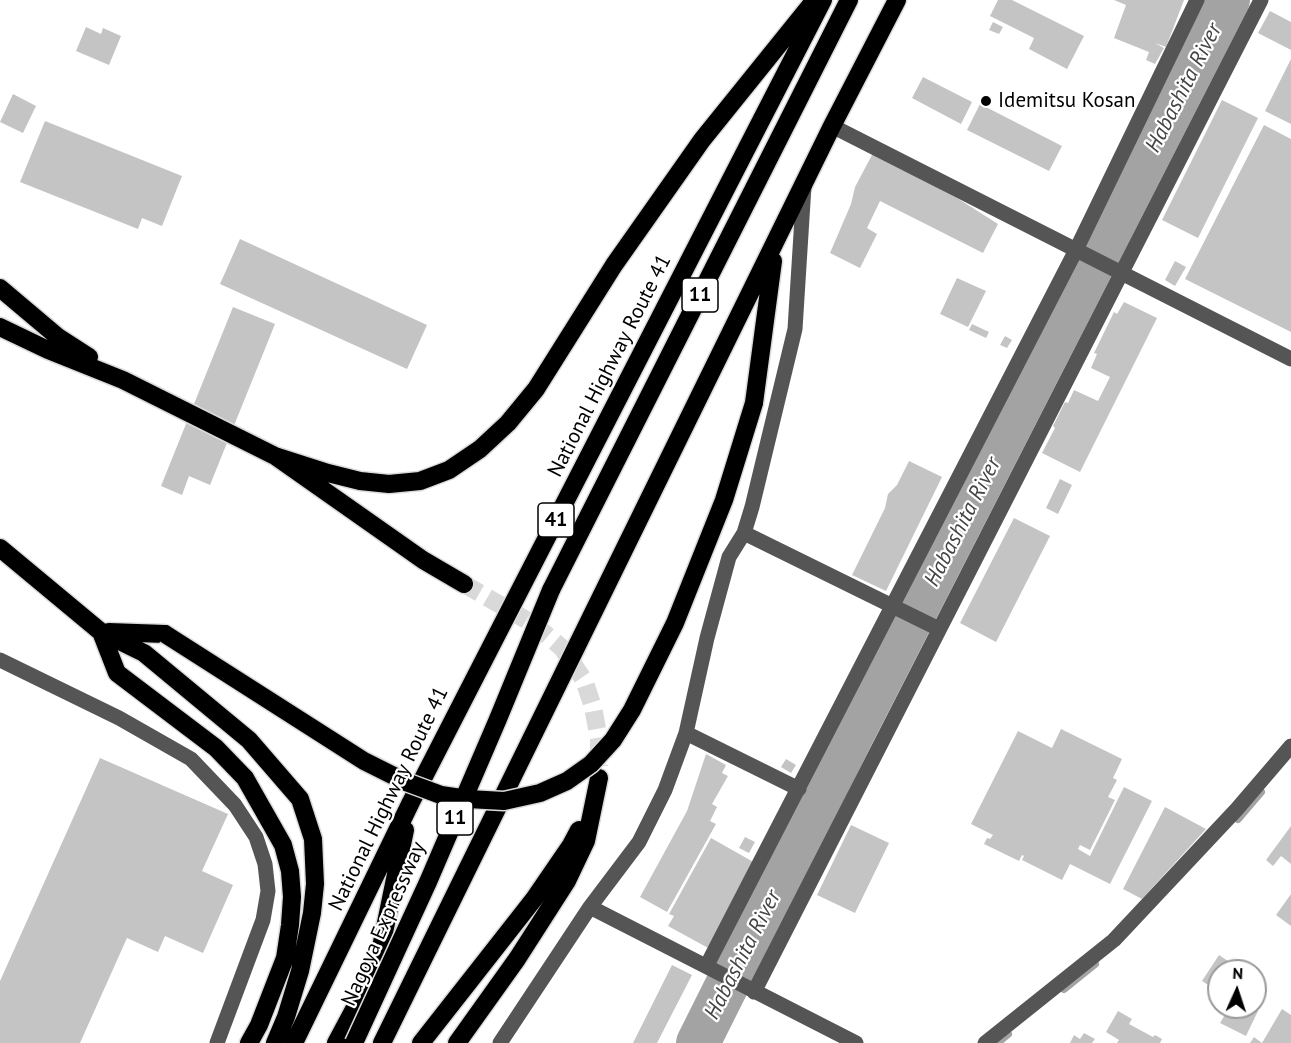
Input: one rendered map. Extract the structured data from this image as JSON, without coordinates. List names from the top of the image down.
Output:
{
  "streets": {
    "highway": [
      "11",
      "National Highway Route 41",
      "41",
      "Nagoya Expressway"
    ]
  },
  "water": ["Habashita River"],
  "places": ["Idemitsu Kosan"],
  "north": "top"
}
